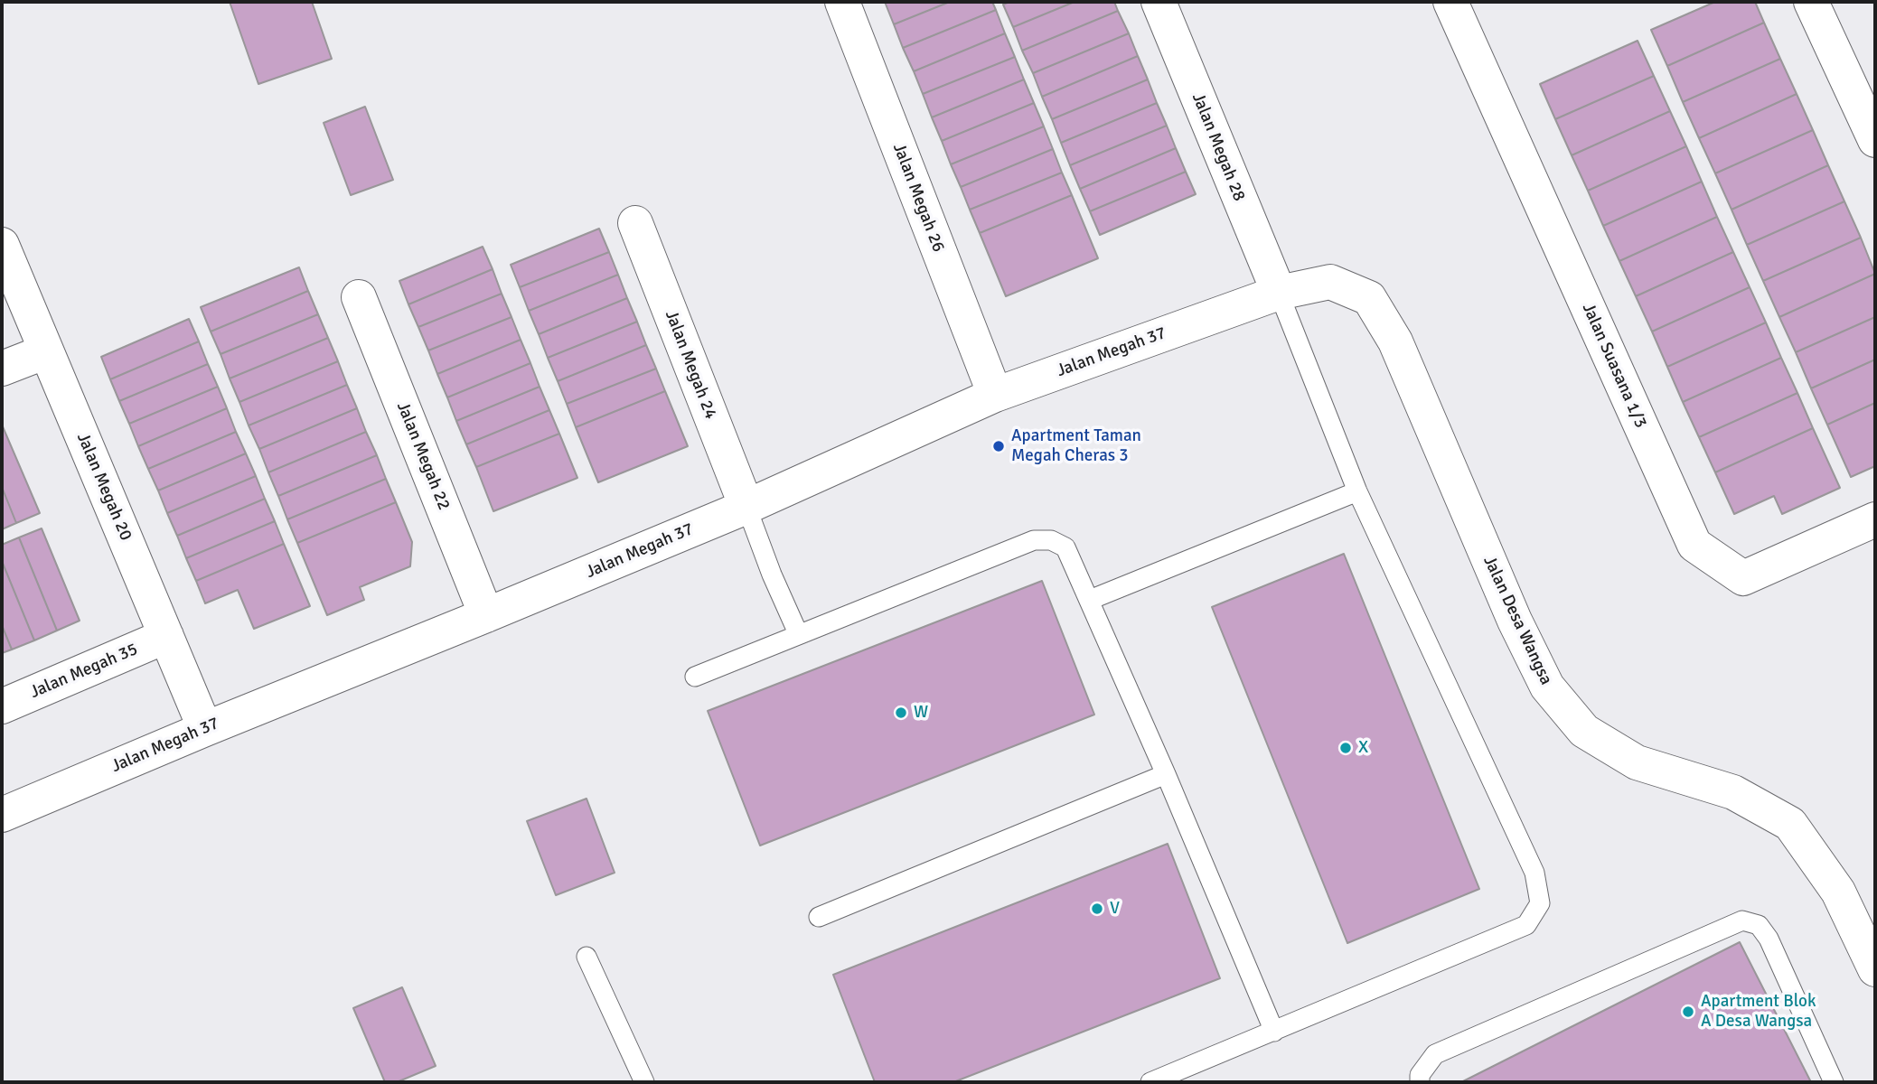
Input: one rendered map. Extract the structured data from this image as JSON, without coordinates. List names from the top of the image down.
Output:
{
  "streets": {
    "street": [
      "Jalan Megah 28",
      "Jalan Megah 26",
      "Jalan Megah 37",
      "Jalan Megah 24",
      "Jalan Suasana 1/3",
      "Jalan Megah 22",
      "Jalan Megah 20",
      "Jalan Desa Wangsa",
      "Jalan Megah 35"
    ]
  },
  "crossings": [
    ["Jalan Megah 28", "Jalan Megah 37"],
    ["Jalan Megah 28", "Jalan Desa Wangsa"],
    ["Jalan Megah 26", "Jalan Megah 37"],
    ["Jalan Megah 37", "Jalan Megah 24"],
    ["Jalan Megah 37", "Jalan Megah 22"],
    ["Jalan Megah 37", "Jalan Megah 20"],
    ["Jalan Megah 37", "Jalan Desa Wangsa"],
    ["Jalan Megah 20", "Jalan Megah 35"]
  ],
  "places": [
    "Apartment Taman Megah Cheras 3",
    "W",
    "X",
    "V",
    "Apartment Blok A Desa Wangsa"
  ]
}
